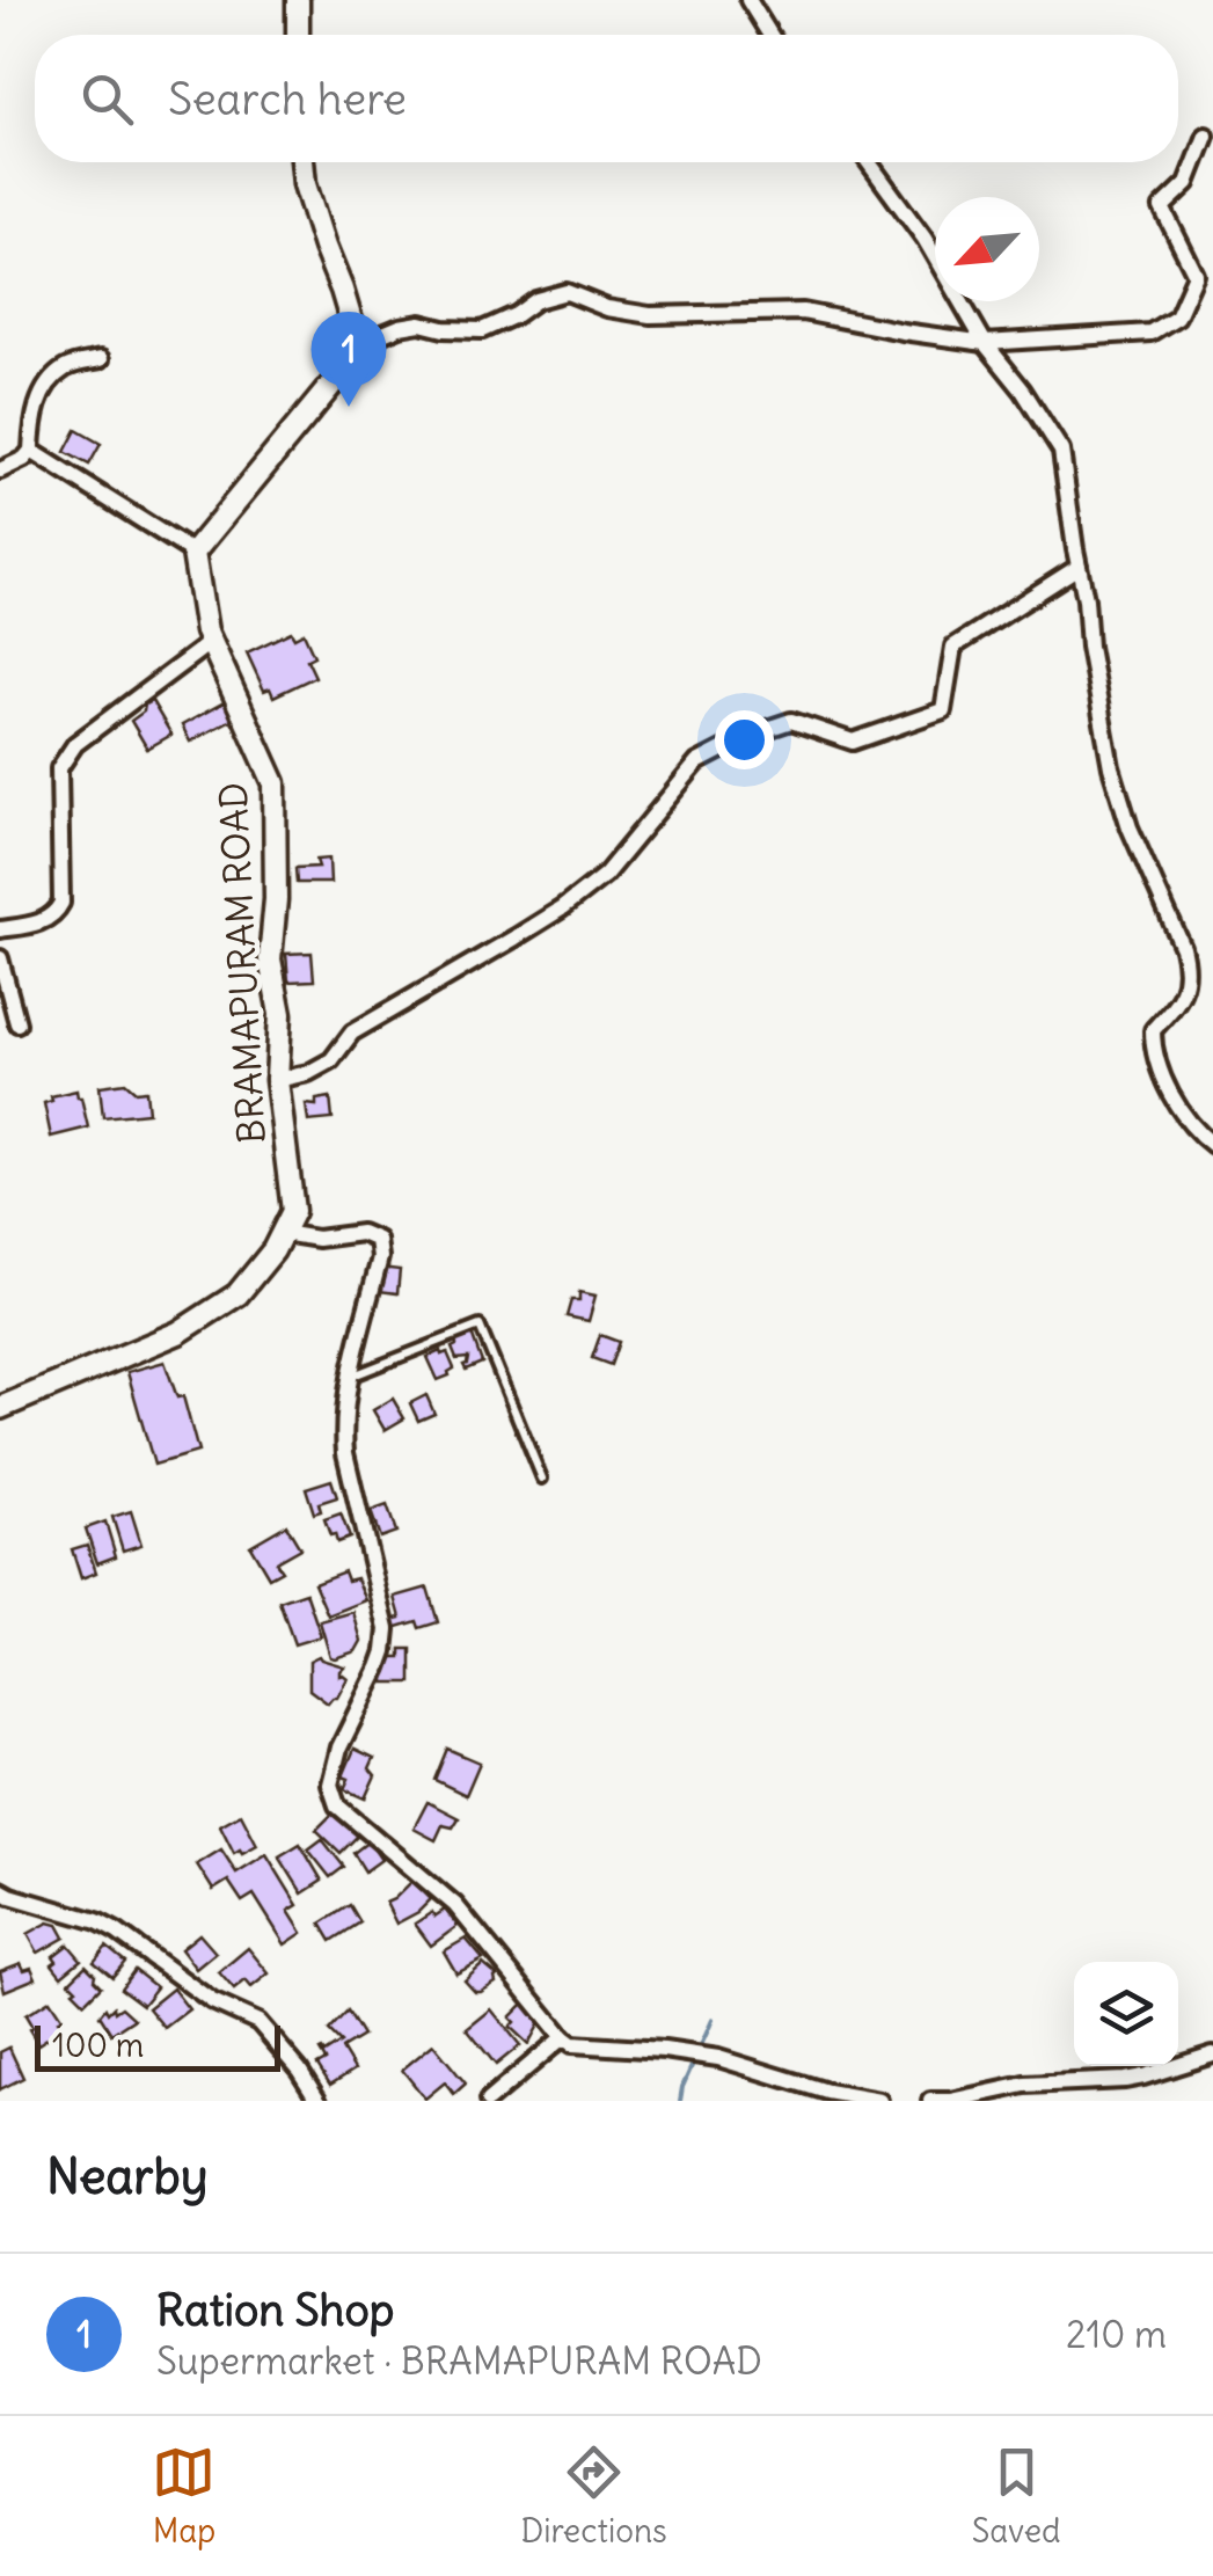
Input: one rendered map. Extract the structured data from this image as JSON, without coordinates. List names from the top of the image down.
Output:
{
  "streets": {
    "street": ["BRAMAPURAM ROAD"]
  },
  "scale_bar": "100 m",
  "north": "bottom left",
  "page": {
    "search": "Search here",
    "pins": "1",
    "scale": "100 m",
    "heading": "Nearby",
    "list": [
      {
        "mark": "1",
        "name": "Ration Shop",
        "note": "Supermarket · BRAMAPURAM ROAD",
        "value": "210 m"
      }
    ],
    "nav": ["Map", "Directions", "Saved"]
  }
}
